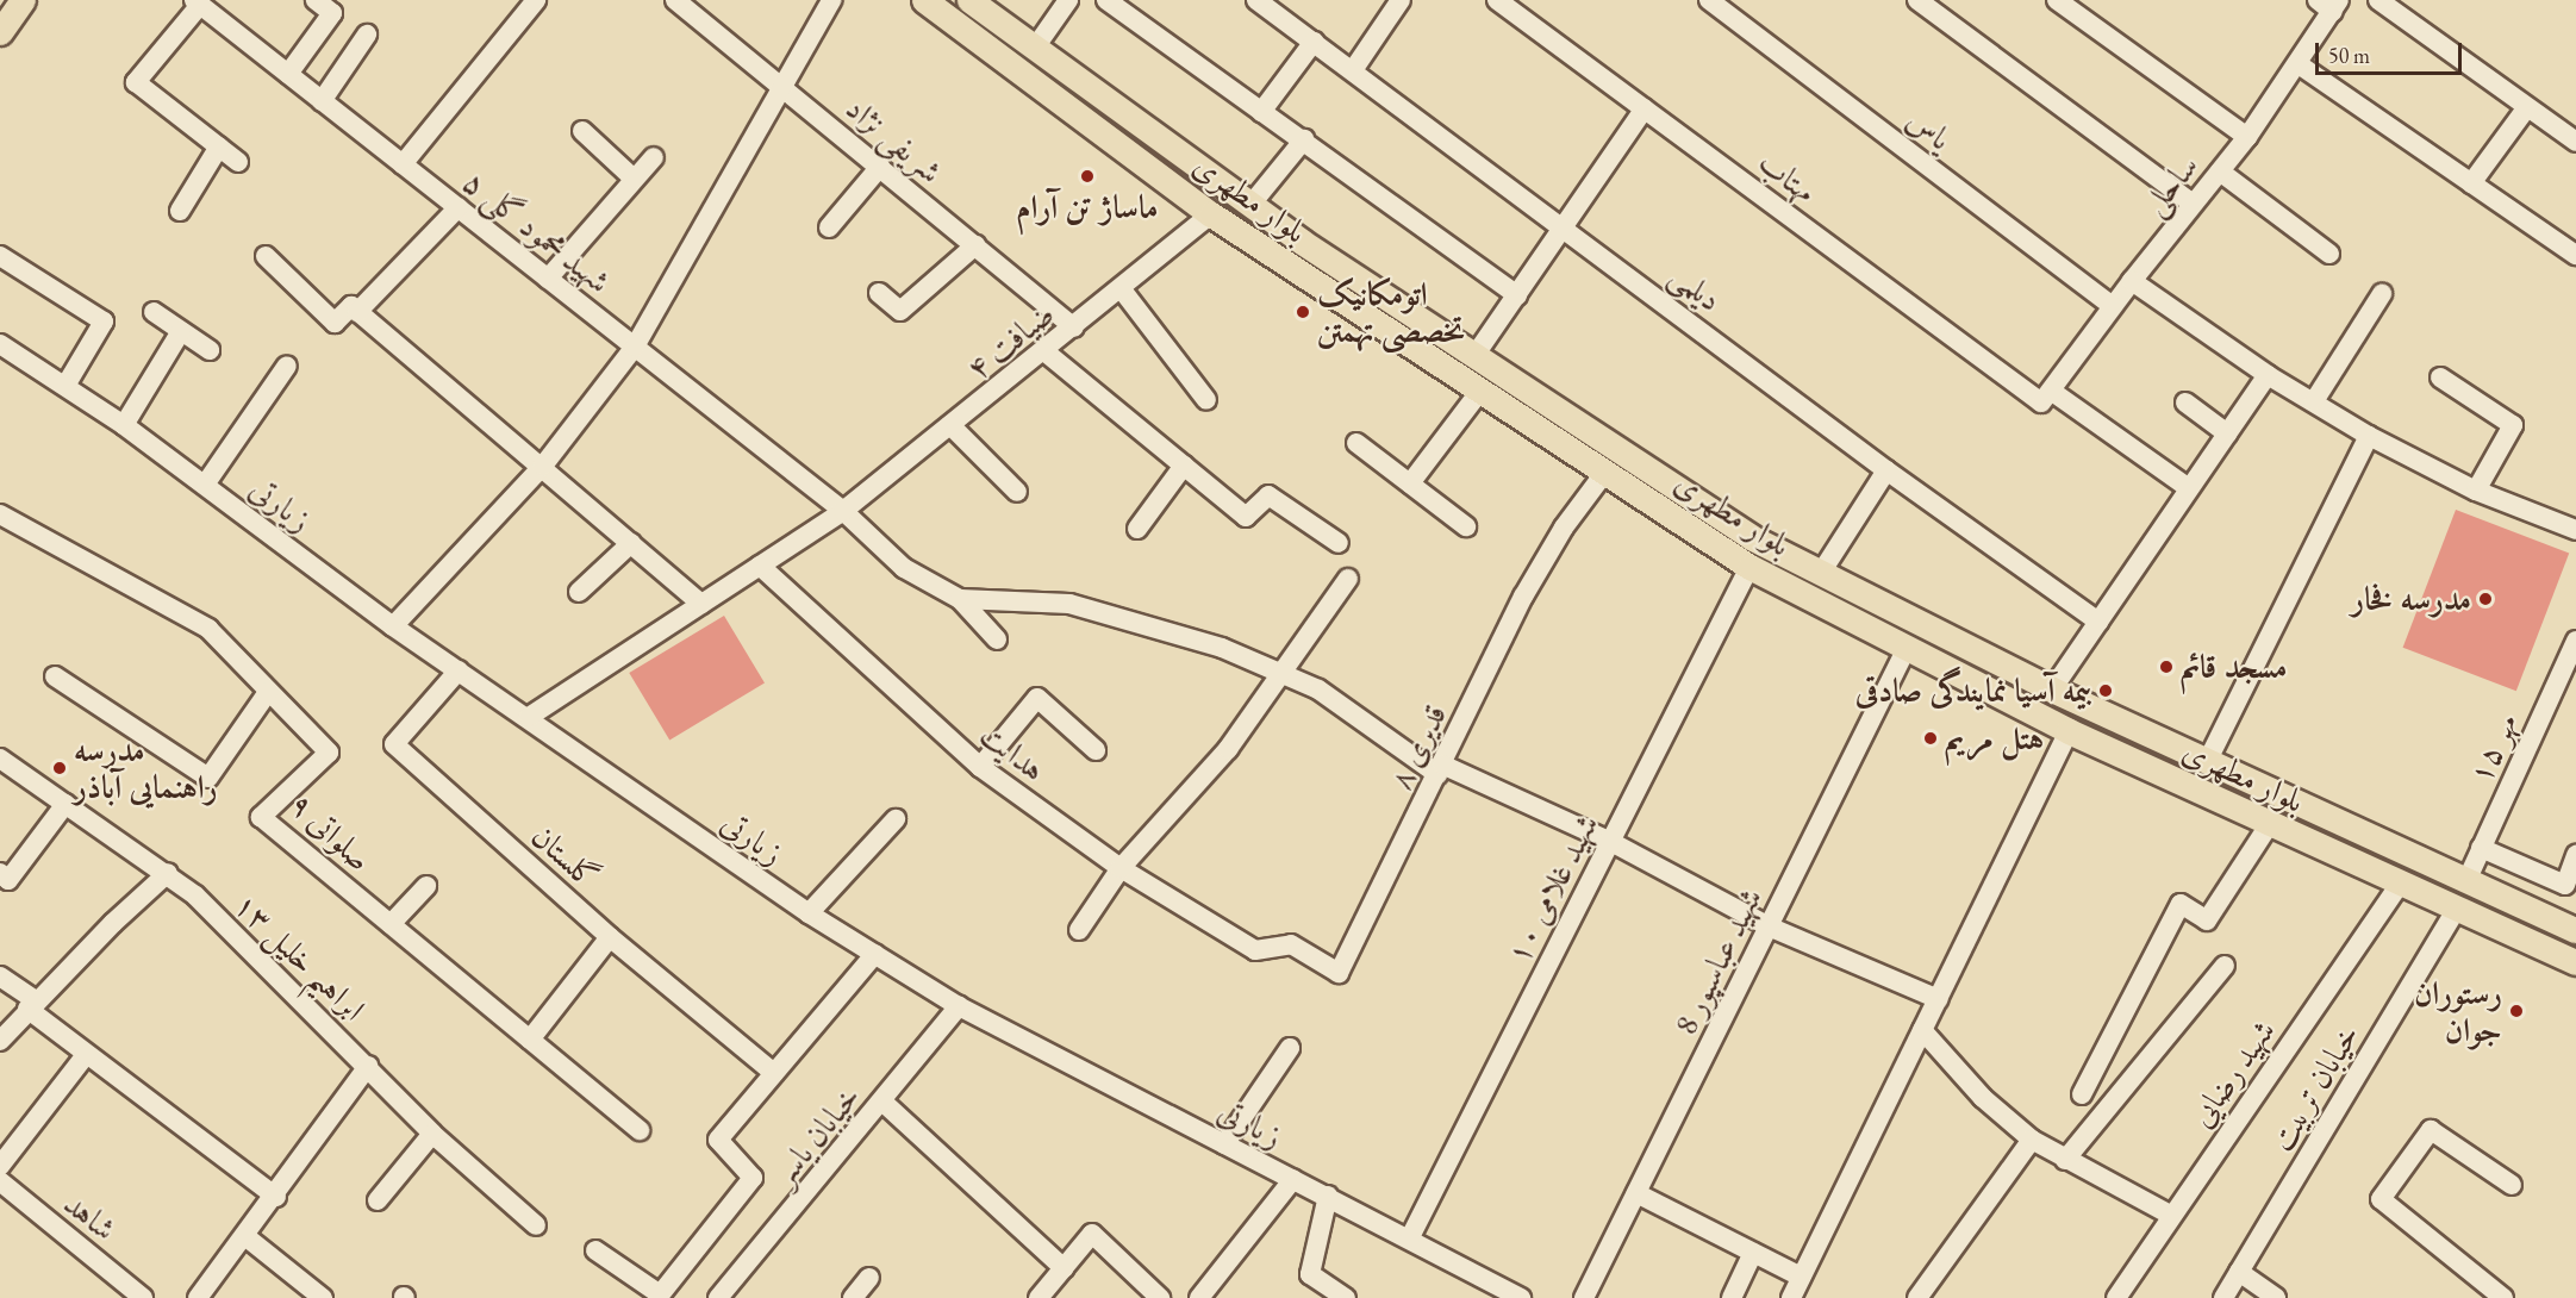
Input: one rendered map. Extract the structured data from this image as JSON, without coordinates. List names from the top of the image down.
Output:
{
  "streets": {
    "main road": ["بلوار مطهری"],
    "street": [
      "یاس",
      "شریفی نژاد",
      "مهتاب",
      "ساحلی",
      "شهید محمود گلی ۵",
      "دیلمی",
      "ضیافت ۴",
      "زیارتی",
      "قدیری ۸",
      "مهر ۱۵",
      "هدایت",
      "صلواتی ۹",
      "گلستان",
      "شهید غلامی ۱۰",
      "ابراهیم خلیل ۱۳",
      "شهید عباسپور 8",
      "شهید رضایی",
      "خیابان تربیت",
      "خیابان یاسر",
      "شاهد"
    ]
  },
  "crossings": [
    ["یاس", "ساحلی"],
    ["شریفی نژاد", "ضیافت ۴"],
    ["مهتاب", "ساحلی"],
    ["بلوار مطهری", "ضیافت ۴"],
    ["بلوار مطهری", "قدیری ۸"],
    ["بلوار مطهری", "مهر ۱۵"],
    ["بلوار مطهری", "شهید غلامی ۱۰"],
    ["بلوار مطهری", "شهید عباسپور 8"],
    ["بلوار مطهری", "شهید رضایی"],
    ["بلوار مطهری", "خیابان تربیت"],
    ["شهید محمود گلی ۵", "ضیافت ۴"],
    ["ضیافت ۴", "زیارتی"],
    ["ضیافت ۴", "هدایت"],
    ["زیارتی", "گلستان"],
    ["زیارتی", "شهید غلامی ۱۰"],
    ["زیارتی", "خیابان یاسر"],
    ["قدیری ۸", "هدایت"]
  ],
  "places": [
    "ماساژ تن آرام",
    "اتومکانیک تخصصی تهمتن",
    "مدرسه فخار",
    "مسجد قائم",
    "بیمه آسیا نمایندگی صادقی",
    "هتل مریم",
    "مدرسه راهنمایی آباذر",
    "رستوران جوان"
  ],
  "scale_bar": "50 m"
}
